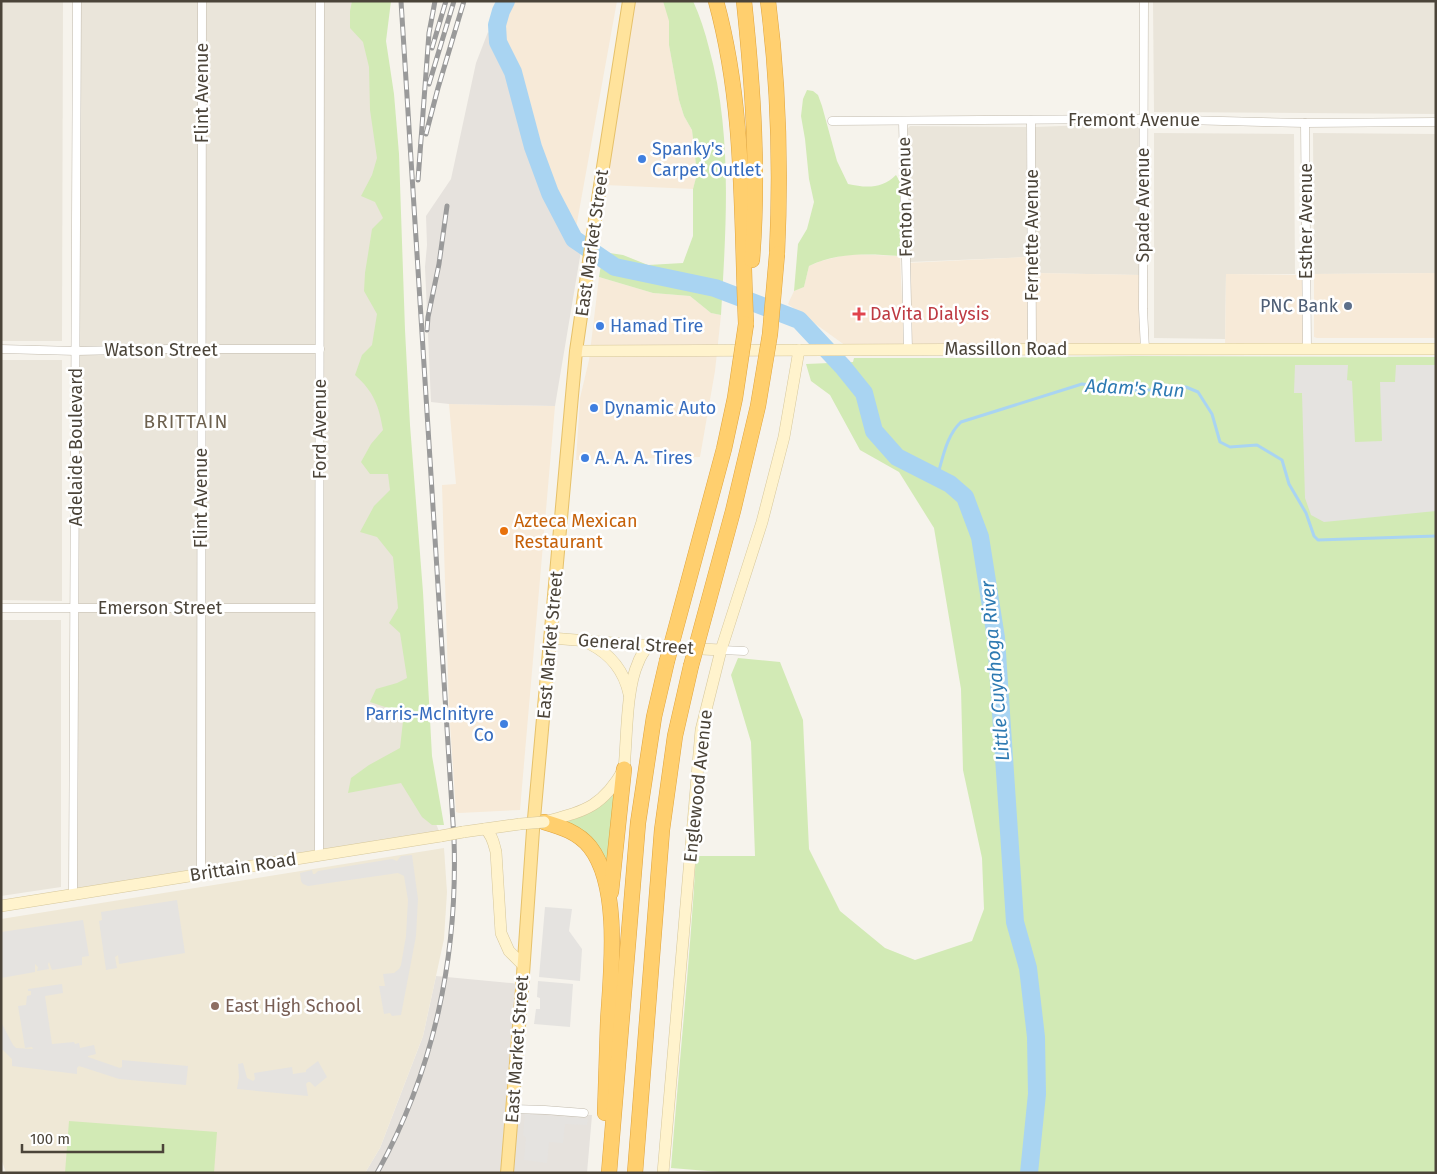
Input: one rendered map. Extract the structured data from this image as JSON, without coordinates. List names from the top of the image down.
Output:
{
  "streets": {
    "main road": [
      "East Market Street",
      "Massillon Road",
      "General Street",
      "Englewood Avenue",
      "Brittain Road"
    ],
    "street": [
      "Flint Avenue",
      "Fremont Avenue",
      "Fenton Avenue",
      "Spade Avenue",
      "Esther Avenue",
      "Fernette Avenue",
      "Watson Street",
      "Ford Avenue",
      "Adelaide Boulevard",
      "Emerson Street"
    ]
  },
  "crossings": [
    ["Flint Avenue", "Watson Street"],
    ["Flint Avenue", "Emerson Street"],
    ["Flint Avenue", "Brittain Road"],
    ["Fremont Avenue", "Fenton Avenue"],
    ["Fremont Avenue", "Spade Avenue"],
    ["Fremont Avenue", "Esther Avenue"],
    ["Fremont Avenue", "Fernette Avenue"],
    ["Fenton Avenue", "Massillon Road"],
    ["Spade Avenue", "Massillon Road"],
    ["Esther Avenue", "Massillon Road"],
    ["Fernette Avenue", "Massillon Road"],
    ["East Market Street", "Massillon Road"],
    ["East Market Street", "General Street"],
    ["Massillon Road", "Englewood Avenue"],
    ["Watson Street", "Ford Avenue"],
    ["Watson Street", "Adelaide Boulevard"],
    ["Ford Avenue", "Emerson Street"],
    ["Ford Avenue", "Brittain Road"],
    ["Adelaide Boulevard", "Emerson Street"],
    ["Adelaide Boulevard", "Brittain Road"],
    ["General Street", "Englewood Avenue"],
    ["General Street", "Brittain Road"]
  ],
  "districts": ["BRITTAIN"],
  "water": ["Adam's Run", "Little Cuyahoga River"],
  "places": {
    "other": [
      "Spanky's Carpet Outlet",
      "PNC Bank",
      "Hamad Tire",
      "Dynamic Auto",
      "A. A. A. Tires",
      "Azteca Mexican Restaurant",
      "Parris-McInityre Co",
      "East High School"
    ],
    "health": ["DaVita Dialysis"]
  },
  "scale_bar": "100 m"
}
